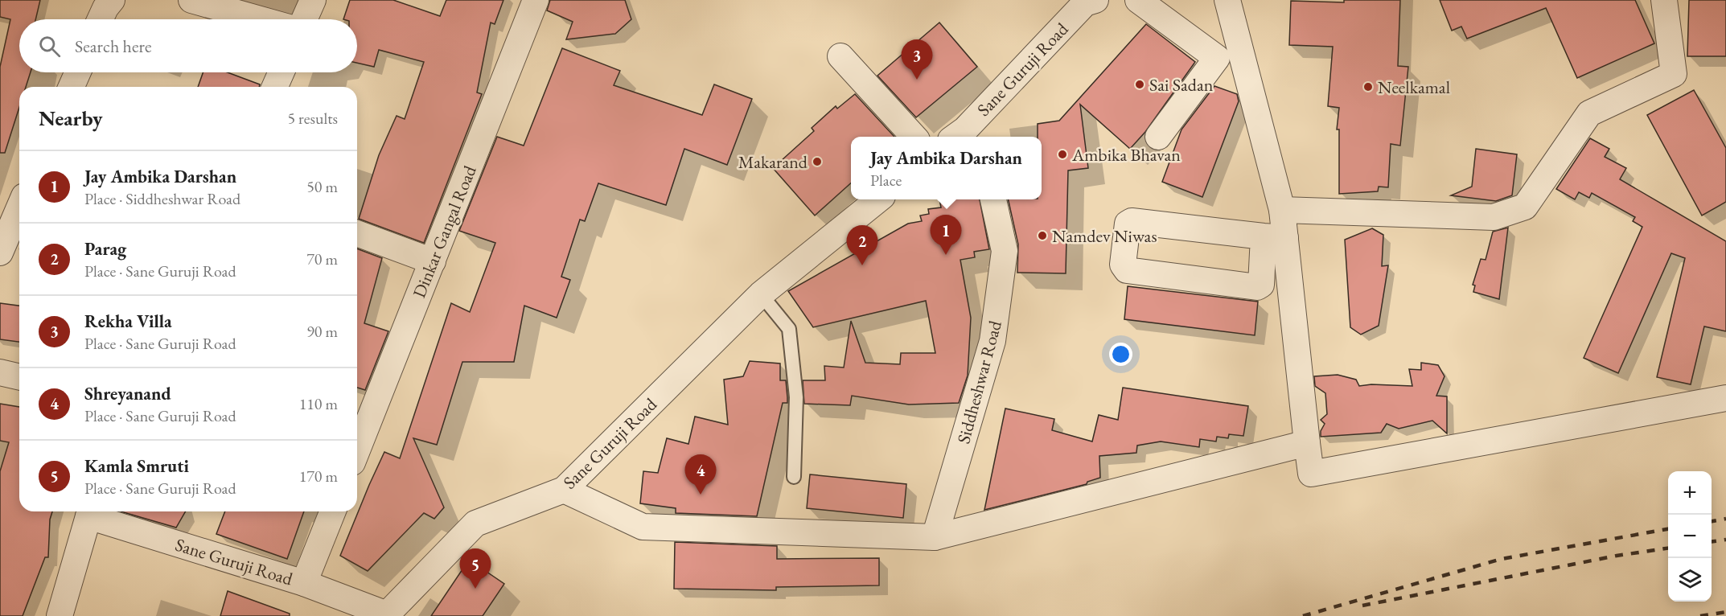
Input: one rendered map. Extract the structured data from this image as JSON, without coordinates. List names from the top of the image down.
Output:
{
  "streets": {
    "street": ["Sane Guruji Road", "Dinkar Gangal Road", "Siddheshwar Road"]
  },
  "places": [
    "Sai Sadan",
    "Neelkamal",
    "Ambika Bhavan",
    "Makarand",
    "Namdev Niwas"
  ],
  "page": {
    "search": "Search here",
    "pins": [
      "3",
      "1",
      "2",
      "4",
      "5"
    ],
    "heading": ["Nearby", "5 results"],
    "popup": ["Jay Ambika Darshan", "Place"],
    "list": [
      {
        "mark": "1",
        "name": "Jay Ambika Darshan",
        "note": "Place · Siddheshwar Road",
        "value": "50 m"
      },
      {
        "mark": "2",
        "name": "Parag",
        "note": "Place · Sane Guruji Road",
        "value": "70 m"
      },
      {
        "mark": "3",
        "name": "Rekha Villa",
        "note": "Place · Sane Guruji Road",
        "value": "90 m"
      },
      {
        "mark": "4",
        "name": "Shreyanand",
        "note": "Place · Sane Guruji Road",
        "value": "110 m"
      },
      {
        "mark": "5",
        "name": "Kamla Smruti",
        "note": "Place · Sane Guruji Road",
        "value": "170 m"
      }
    ],
    "map_buttons": ["+", "−"]
  }
}
